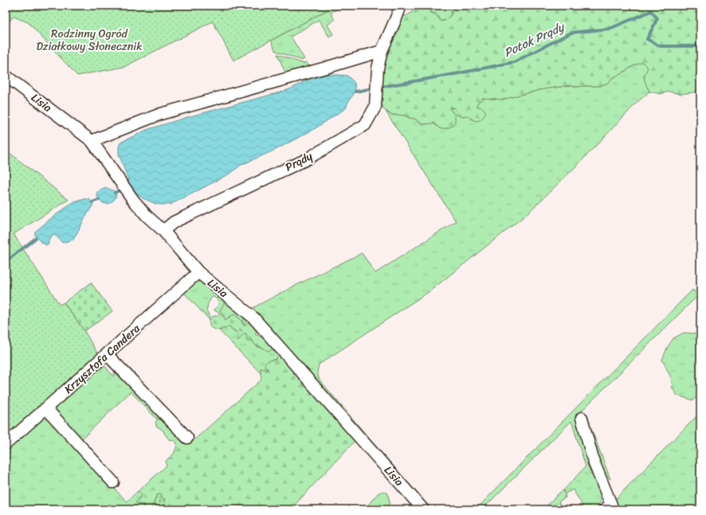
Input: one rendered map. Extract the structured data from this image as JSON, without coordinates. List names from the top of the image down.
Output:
{
  "streets": {
    "street": ["Lisia", "Prądy", "Krzysztofa Candera"]
  },
  "crossings": [
    ["Lisia", "Prądy"],
    ["Lisia", "Krzysztofa Candera"]
  ],
  "water": ["Potok Prądy"],
  "parks": ["Rodzinny Ogród Działkowy Słonecznik"]
}
